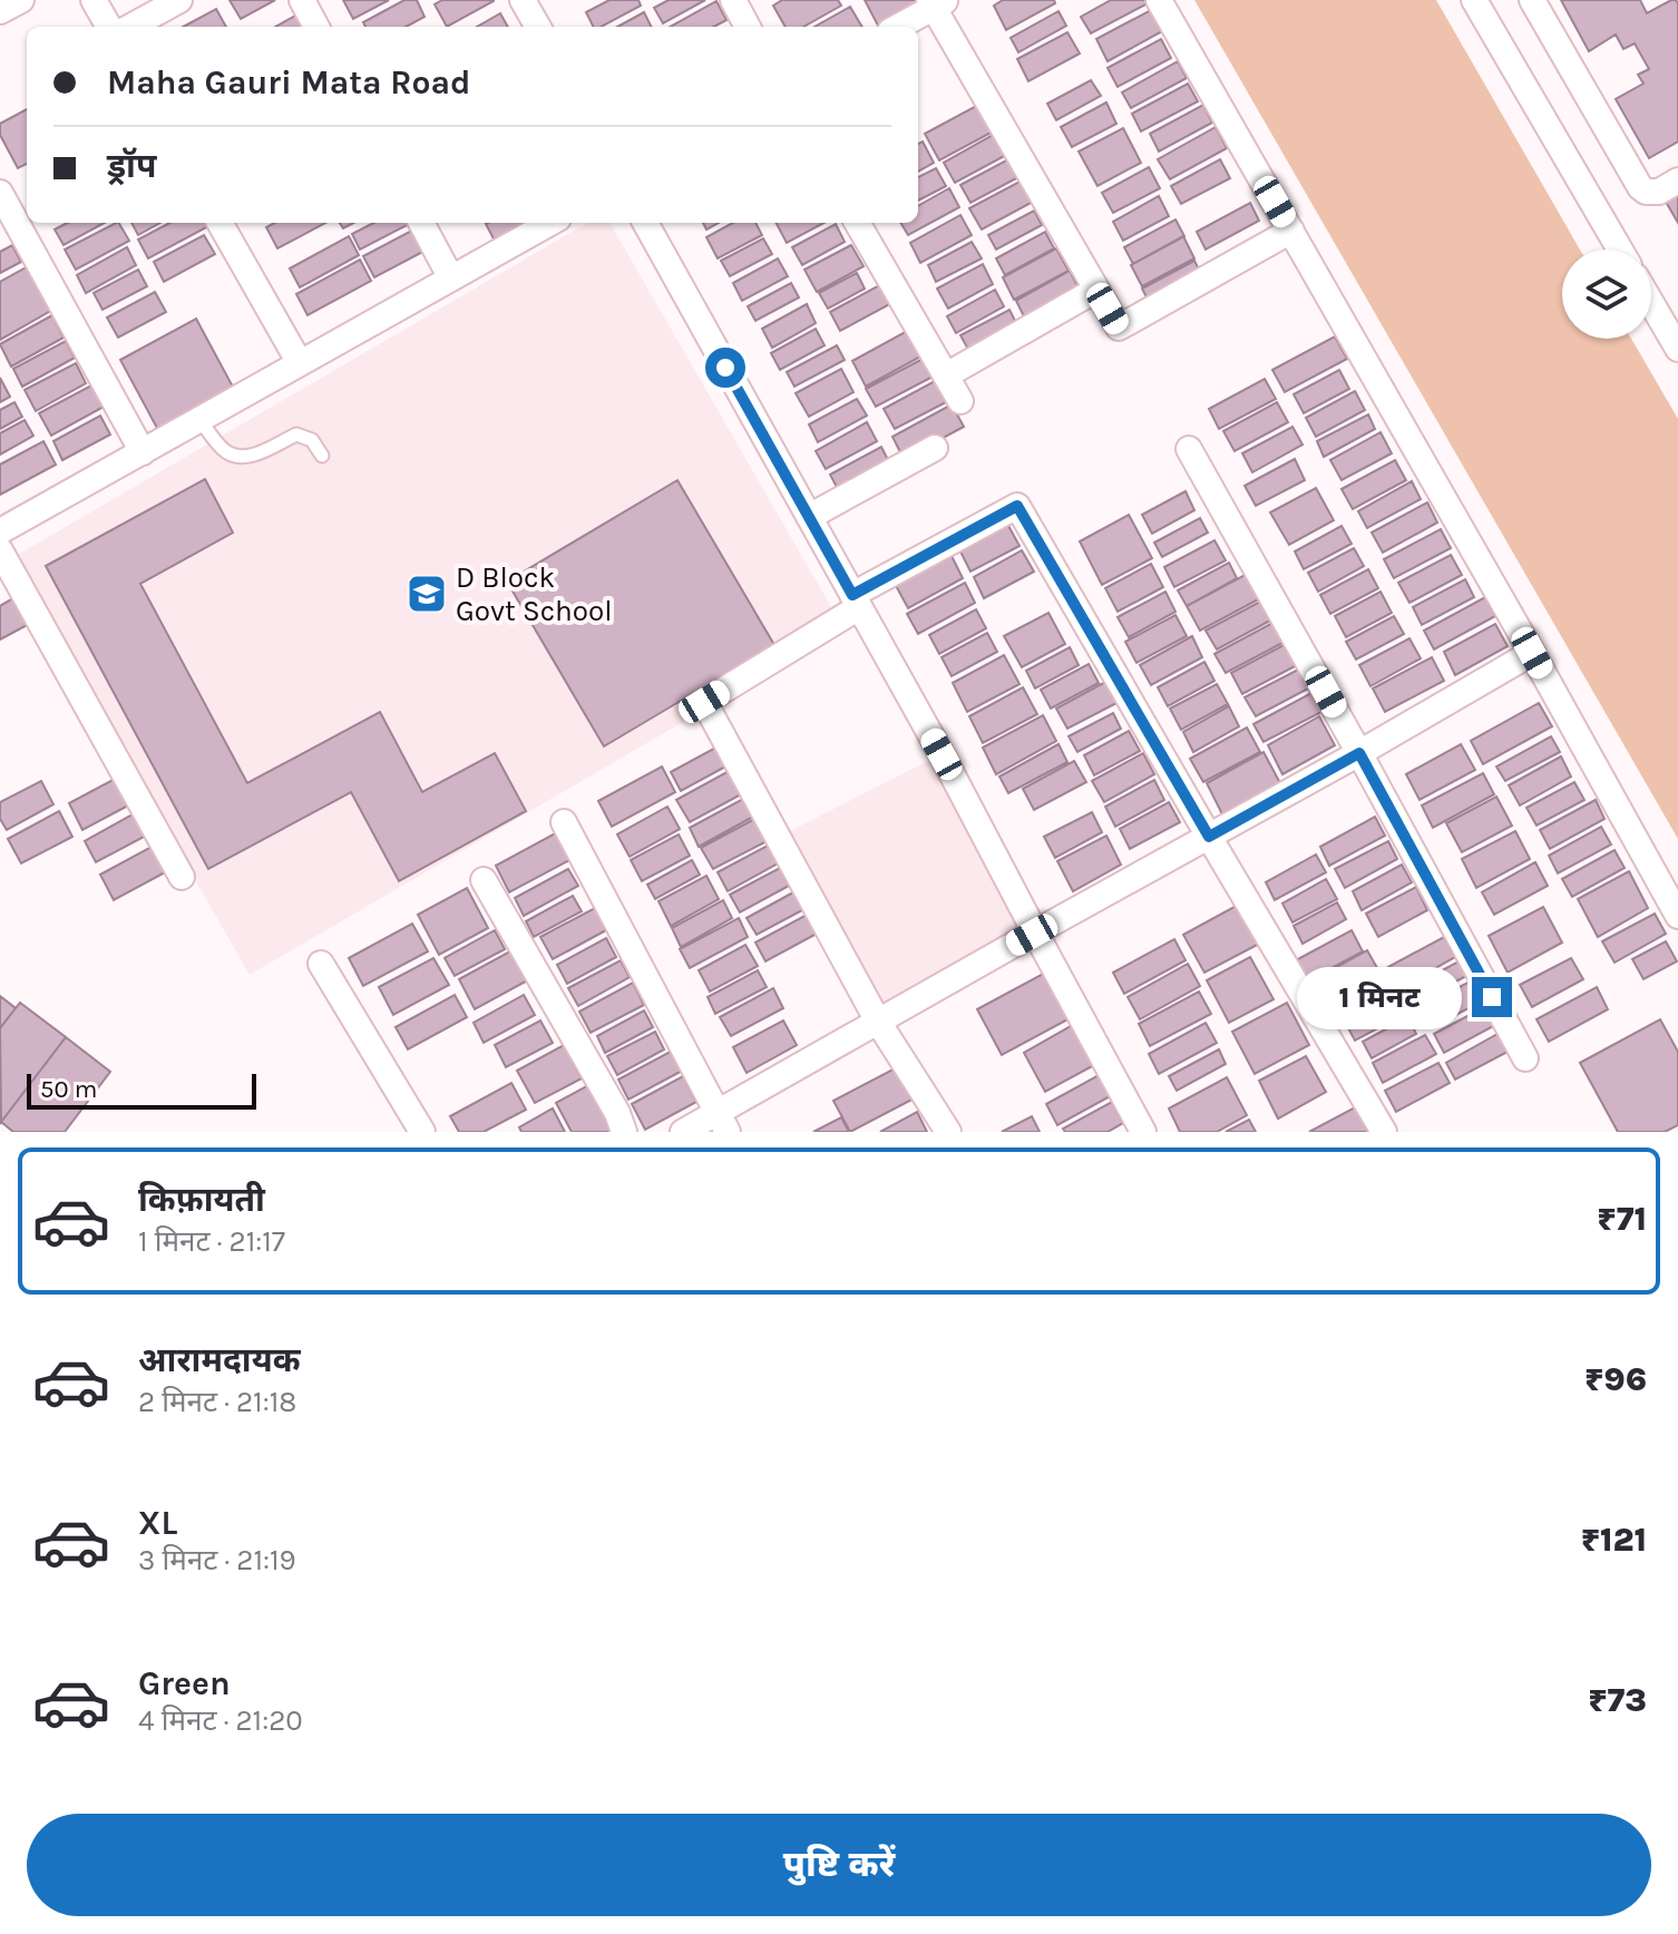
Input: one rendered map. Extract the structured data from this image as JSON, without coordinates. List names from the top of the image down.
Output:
{
  "places": {
    "school or university": ["D Block Govt School"]
  },
  "scale_bar": "50 m",
  "page": {
    "banner": ["Maha Gauri Mata Road", "ड्रॉप"],
    "bubble": "1 मिनट",
    "scale": "50 m",
    "list": [
      {
        "name": "किफ़ायती",
        "note": "1 मिनट · 21:17",
        "value": "₹71"
      },
      {
        "name": "आरामदायक",
        "note": "2 मिनट · 21:18",
        "value": "₹96"
      },
      {
        "name": "XL",
        "note": "3 मिनट · 21:19",
        "value": "₹121"
      },
      {
        "name": "Green",
        "note": "4 मिनट · 21:20",
        "value": "₹73"
      }
    ],
    "buttons": "पुष्टि करें"
  }
}
